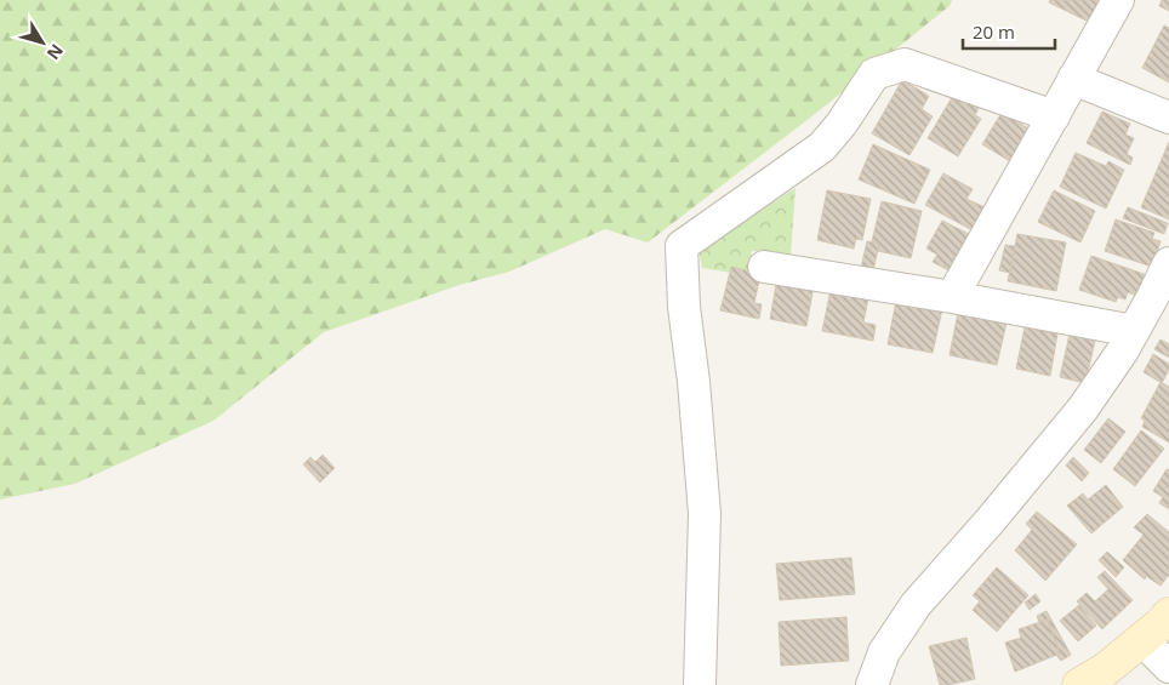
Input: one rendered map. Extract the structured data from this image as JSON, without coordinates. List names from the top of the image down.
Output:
{
  "scale_bar": "20 m",
  "north": "bottom right"
}
